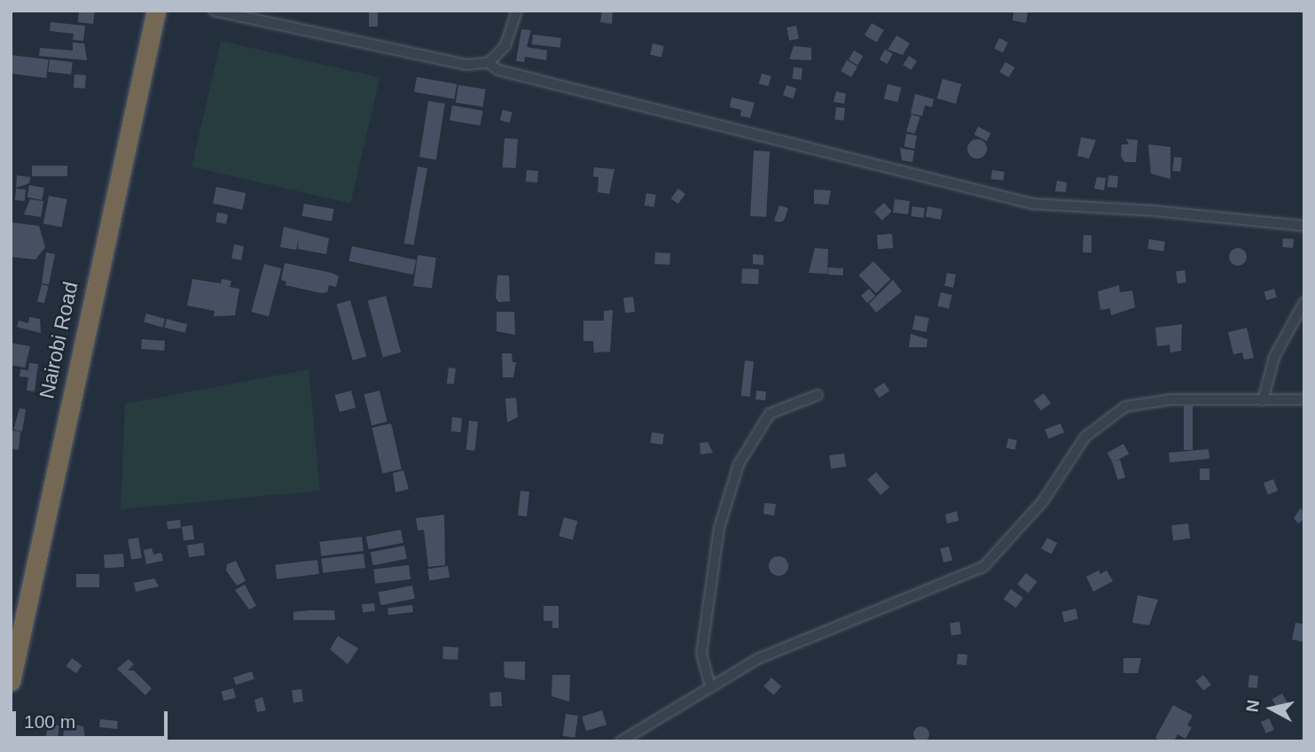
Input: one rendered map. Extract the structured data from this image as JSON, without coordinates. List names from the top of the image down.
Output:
{
  "streets": {
    "highway": ["Nairobi Road"]
  },
  "scale_bar": "100 m",
  "north": "left"
}
